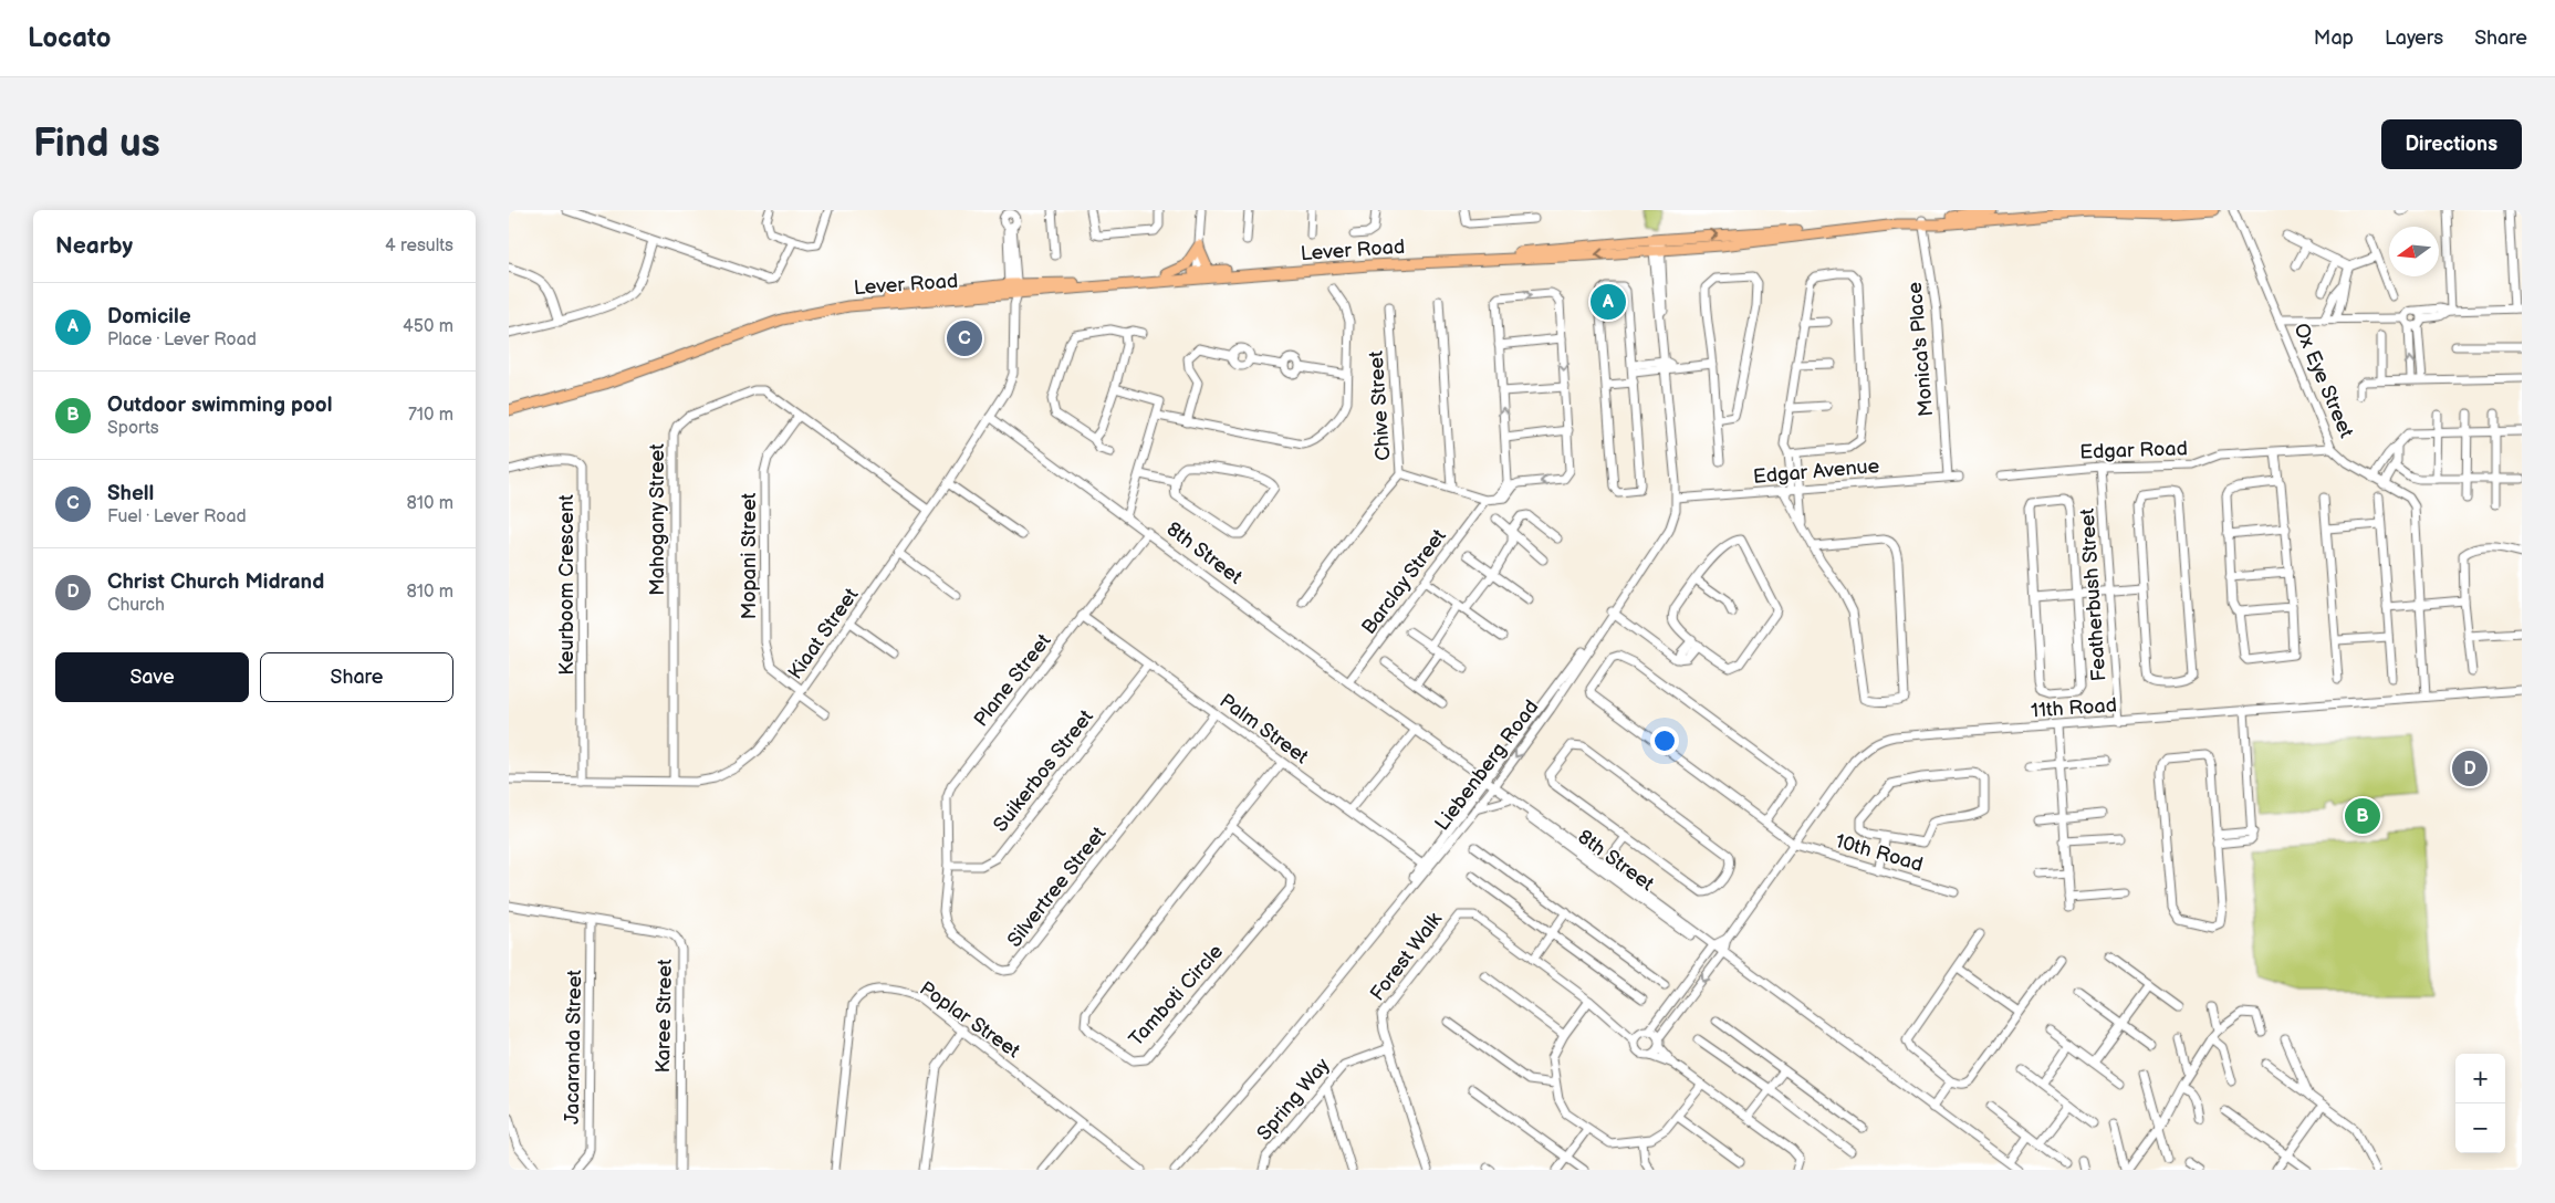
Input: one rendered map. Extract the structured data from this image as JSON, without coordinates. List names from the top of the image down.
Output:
{
  "streets": {
    "main road": ["Lever Road"],
    "street": [
      "Monica's Place",
      "Ox Eye Street",
      "Chive Street",
      "Edgar Road",
      "Edgar Avenue",
      "Mahogany Street",
      "8th Street",
      "Mopani Street",
      "Barclay Street",
      "Keurboom Crescent",
      "Featherbush Street",
      "Kiaat Street",
      "Plane Street",
      "11th Road",
      "Palm Street",
      "Liebenberg Road",
      "Suikerbos Street",
      "10th Road",
      "Silvertree Street",
      "Forest Walk",
      "Tamboti Circle",
      "Karee Street",
      "Poplar Street",
      "Jacaranda Street",
      "Spring Way"
    ]
  },
  "crossings": [
    ["Lever Road", "Monica's Place"],
    ["Lever Road", "Kiaat Street"],
    ["Lever Road", "Liebenberg Road"],
    ["Monica's Place", "Edgar Avenue"],
    ["Ox Eye Street", "Edgar Road"],
    ["Ox Eye Street", "11th Road"],
    ["Edgar Road", "Featherbush Street"],
    ["Edgar Avenue", "Liebenberg Road"],
    ["Mahogany Street", "Mopani Street"],
    ["Mahogany Street", "Kiaat Street"],
    ["8th Street", "Barclay Street"],
    ["8th Street", "Kiaat Street"],
    ["8th Street", "Plane Street"],
    ["8th Street", "11th Road"],
    ["8th Street", "Liebenberg Road"],
    ["Mopani Street", "Kiaat Street"],
    ["Keurboom Crescent", "Kiaat Street"],
    ["Featherbush Street", "11th Road"],
    ["Plane Street", "Palm Street"],
    ["Plane Street", "Suikerbos Street"],
    ["Plane Street", "Silvertree Street"],
    ["11th Road", "10th Road"],
    ["Palm Street", "Liebenberg Road"],
    ["Palm Street", "Suikerbos Street"],
    ["Palm Street", "Silvertree Street"],
    ["Palm Street", "Tamboti Circle"],
    ["Suikerbos Street", "Silvertree Street"],
    ["Forest Walk", "Spring Way"],
    ["Karee Street", "Jacaranda Street"]
  ],
  "north": "left",
  "page": {
    "header": "Locato",
    "nav": ["Map", "Layers", "Share"],
    "buttons": [
      "Directions",
      ["Save", "Share"]
    ],
    "title": "Find us",
    "heading": ["Nearby", "4 results"],
    "list": [
      {
        "mark": "A",
        "name": "Domicile",
        "note": "Place · Lever Road",
        "value": "450 m"
      },
      {
        "mark": "B",
        "name": "Outdoor swimming pool",
        "note": "Sports",
        "value": "710 m"
      },
      {
        "mark": "C",
        "name": "Shell",
        "note": "Fuel · Lever Road",
        "value": "810 m"
      },
      {
        "mark": "D",
        "name": "Christ Church Midrand",
        "note": "Church",
        "value": "810 m"
      }
    ],
    "pins": [
      "A",
      "C",
      "D",
      "B"
    ],
    "map_buttons": ["+", "−"]
  }
}
